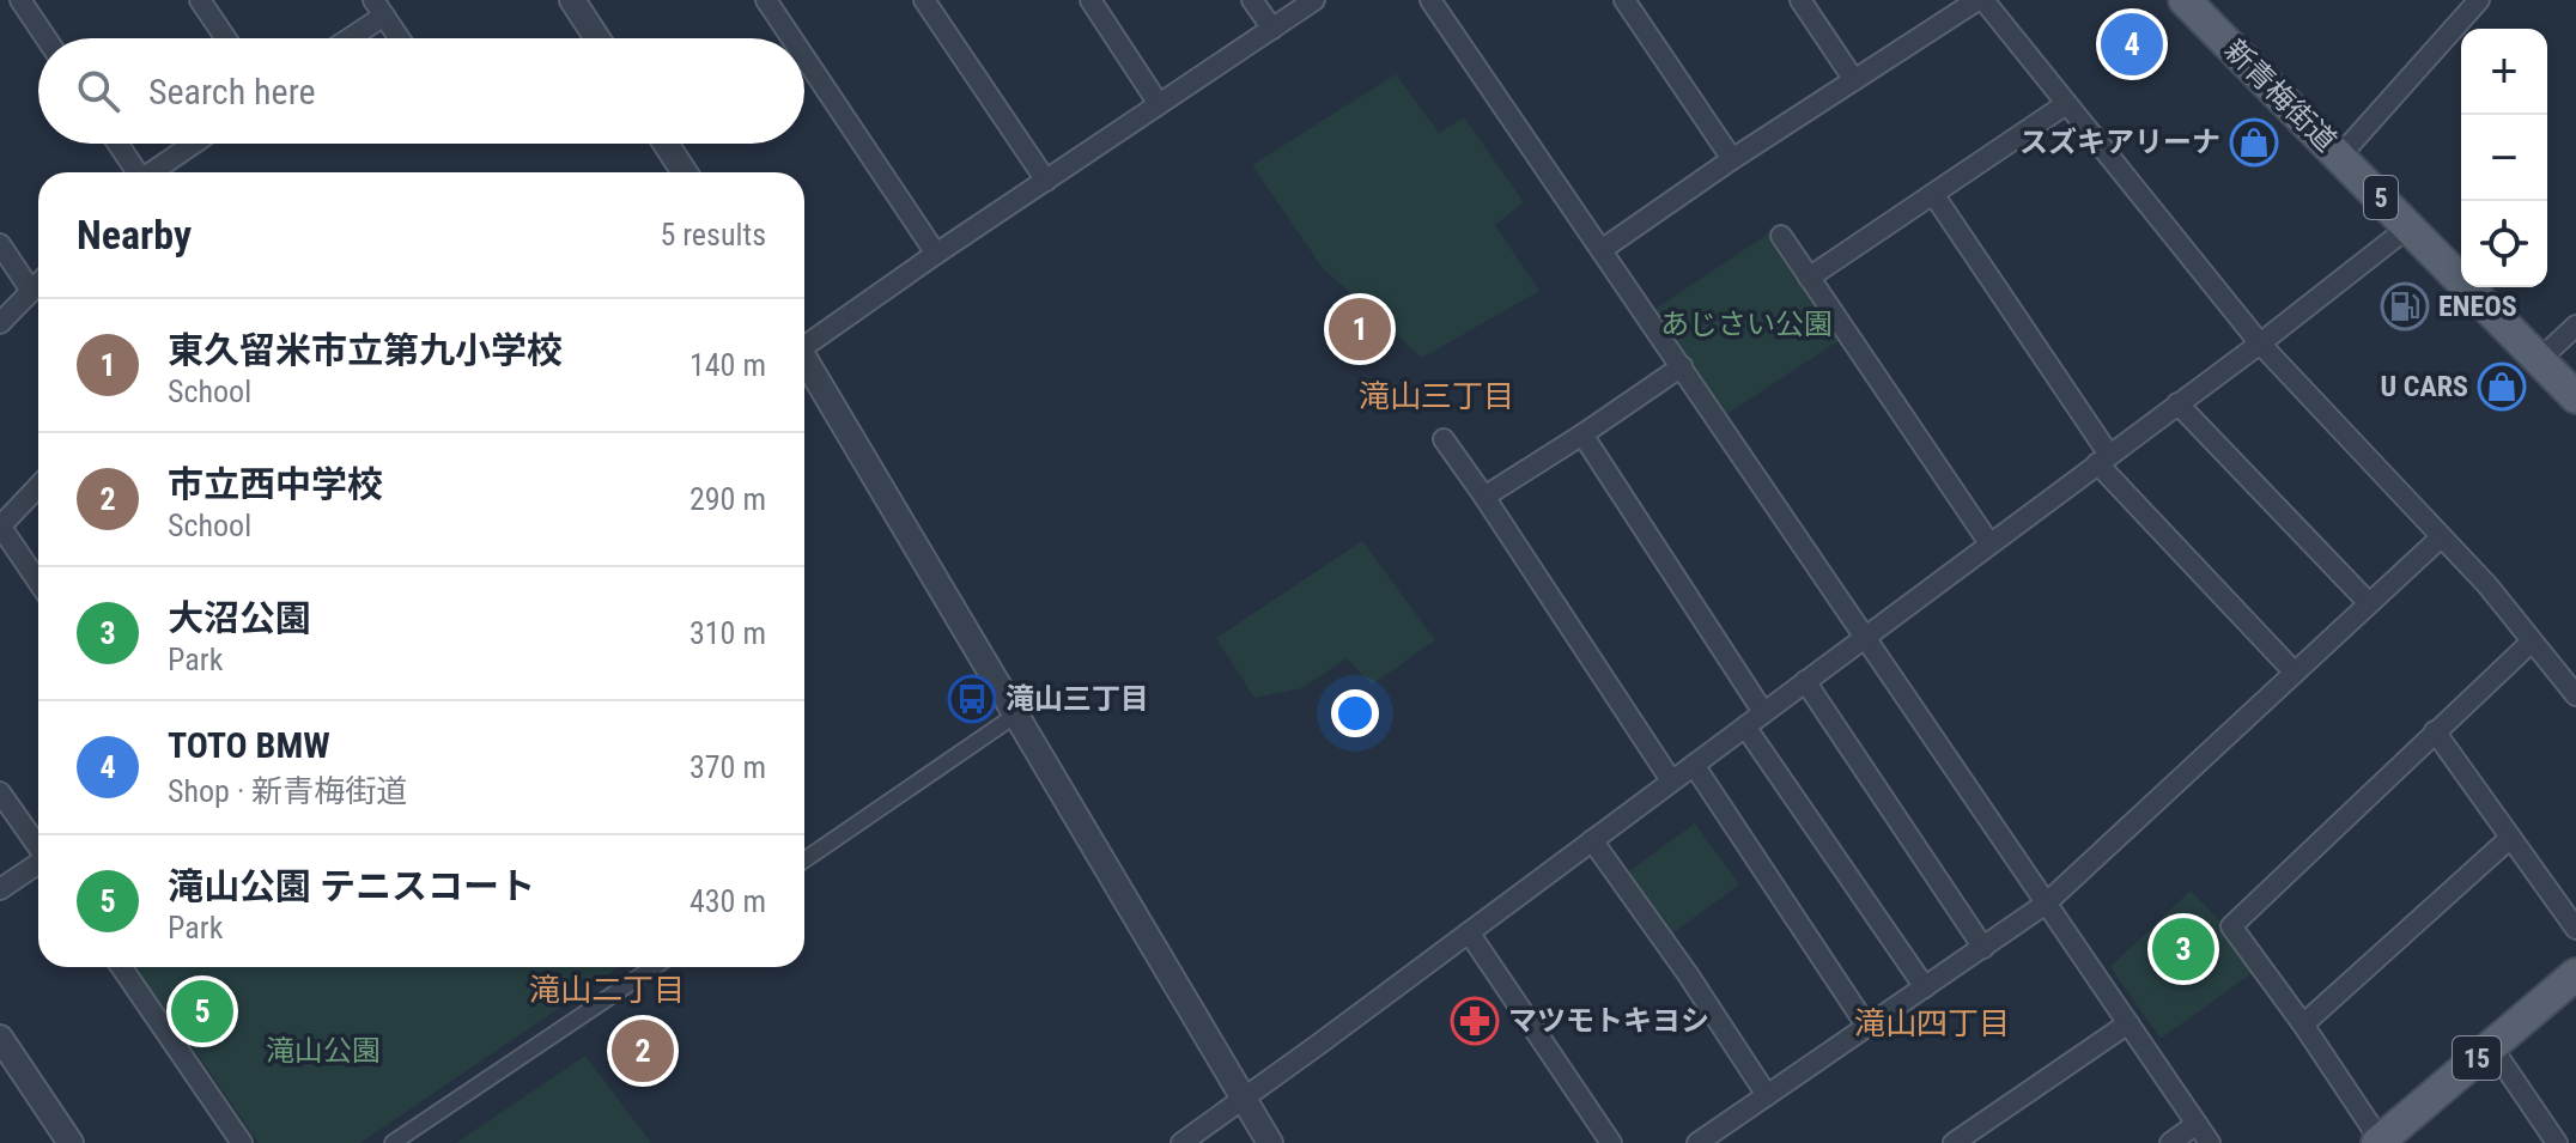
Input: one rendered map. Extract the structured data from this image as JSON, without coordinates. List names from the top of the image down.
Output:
{
  "streets": {
    "main road": ["新青梅街道", "5", "15"]
  },
  "districts": ["滝山三丁目", "滝山二丁目", "滝山四丁目"],
  "parks": ["あじさい公園", "滝山公園"],
  "places": {
    "shop": ["スズキアリーナ", "U CARS"],
    "fuel station": ["ENEOS"],
    "bus stop": ["滝山三丁目"],
    "pharmacy": ["マツモトキヨシ"]
  },
  "page": {
    "pins": [
      "4",
      "1",
      "3",
      "5",
      "2"
    ],
    "map_buttons": ["+", "−"],
    "search": "Search here",
    "heading": ["Nearby", "5 results"],
    "list": [
      {
        "mark": "1",
        "name": "東久留米市立第九小学校",
        "note": "School",
        "value": "140 m"
      },
      {
        "mark": "2",
        "name": "市立西中学校",
        "note": "School",
        "value": "290 m"
      },
      {
        "mark": "3",
        "name": "大沼公園",
        "note": "Park",
        "value": "310 m"
      },
      {
        "mark": "4",
        "name": "TOTO BMW",
        "note": "Shop · 新青梅街道",
        "value": "370 m"
      },
      {
        "mark": "5",
        "name": "滝山公園 テニスコート",
        "note": "Park",
        "value": "430 m"
      }
    ]
  }
}
